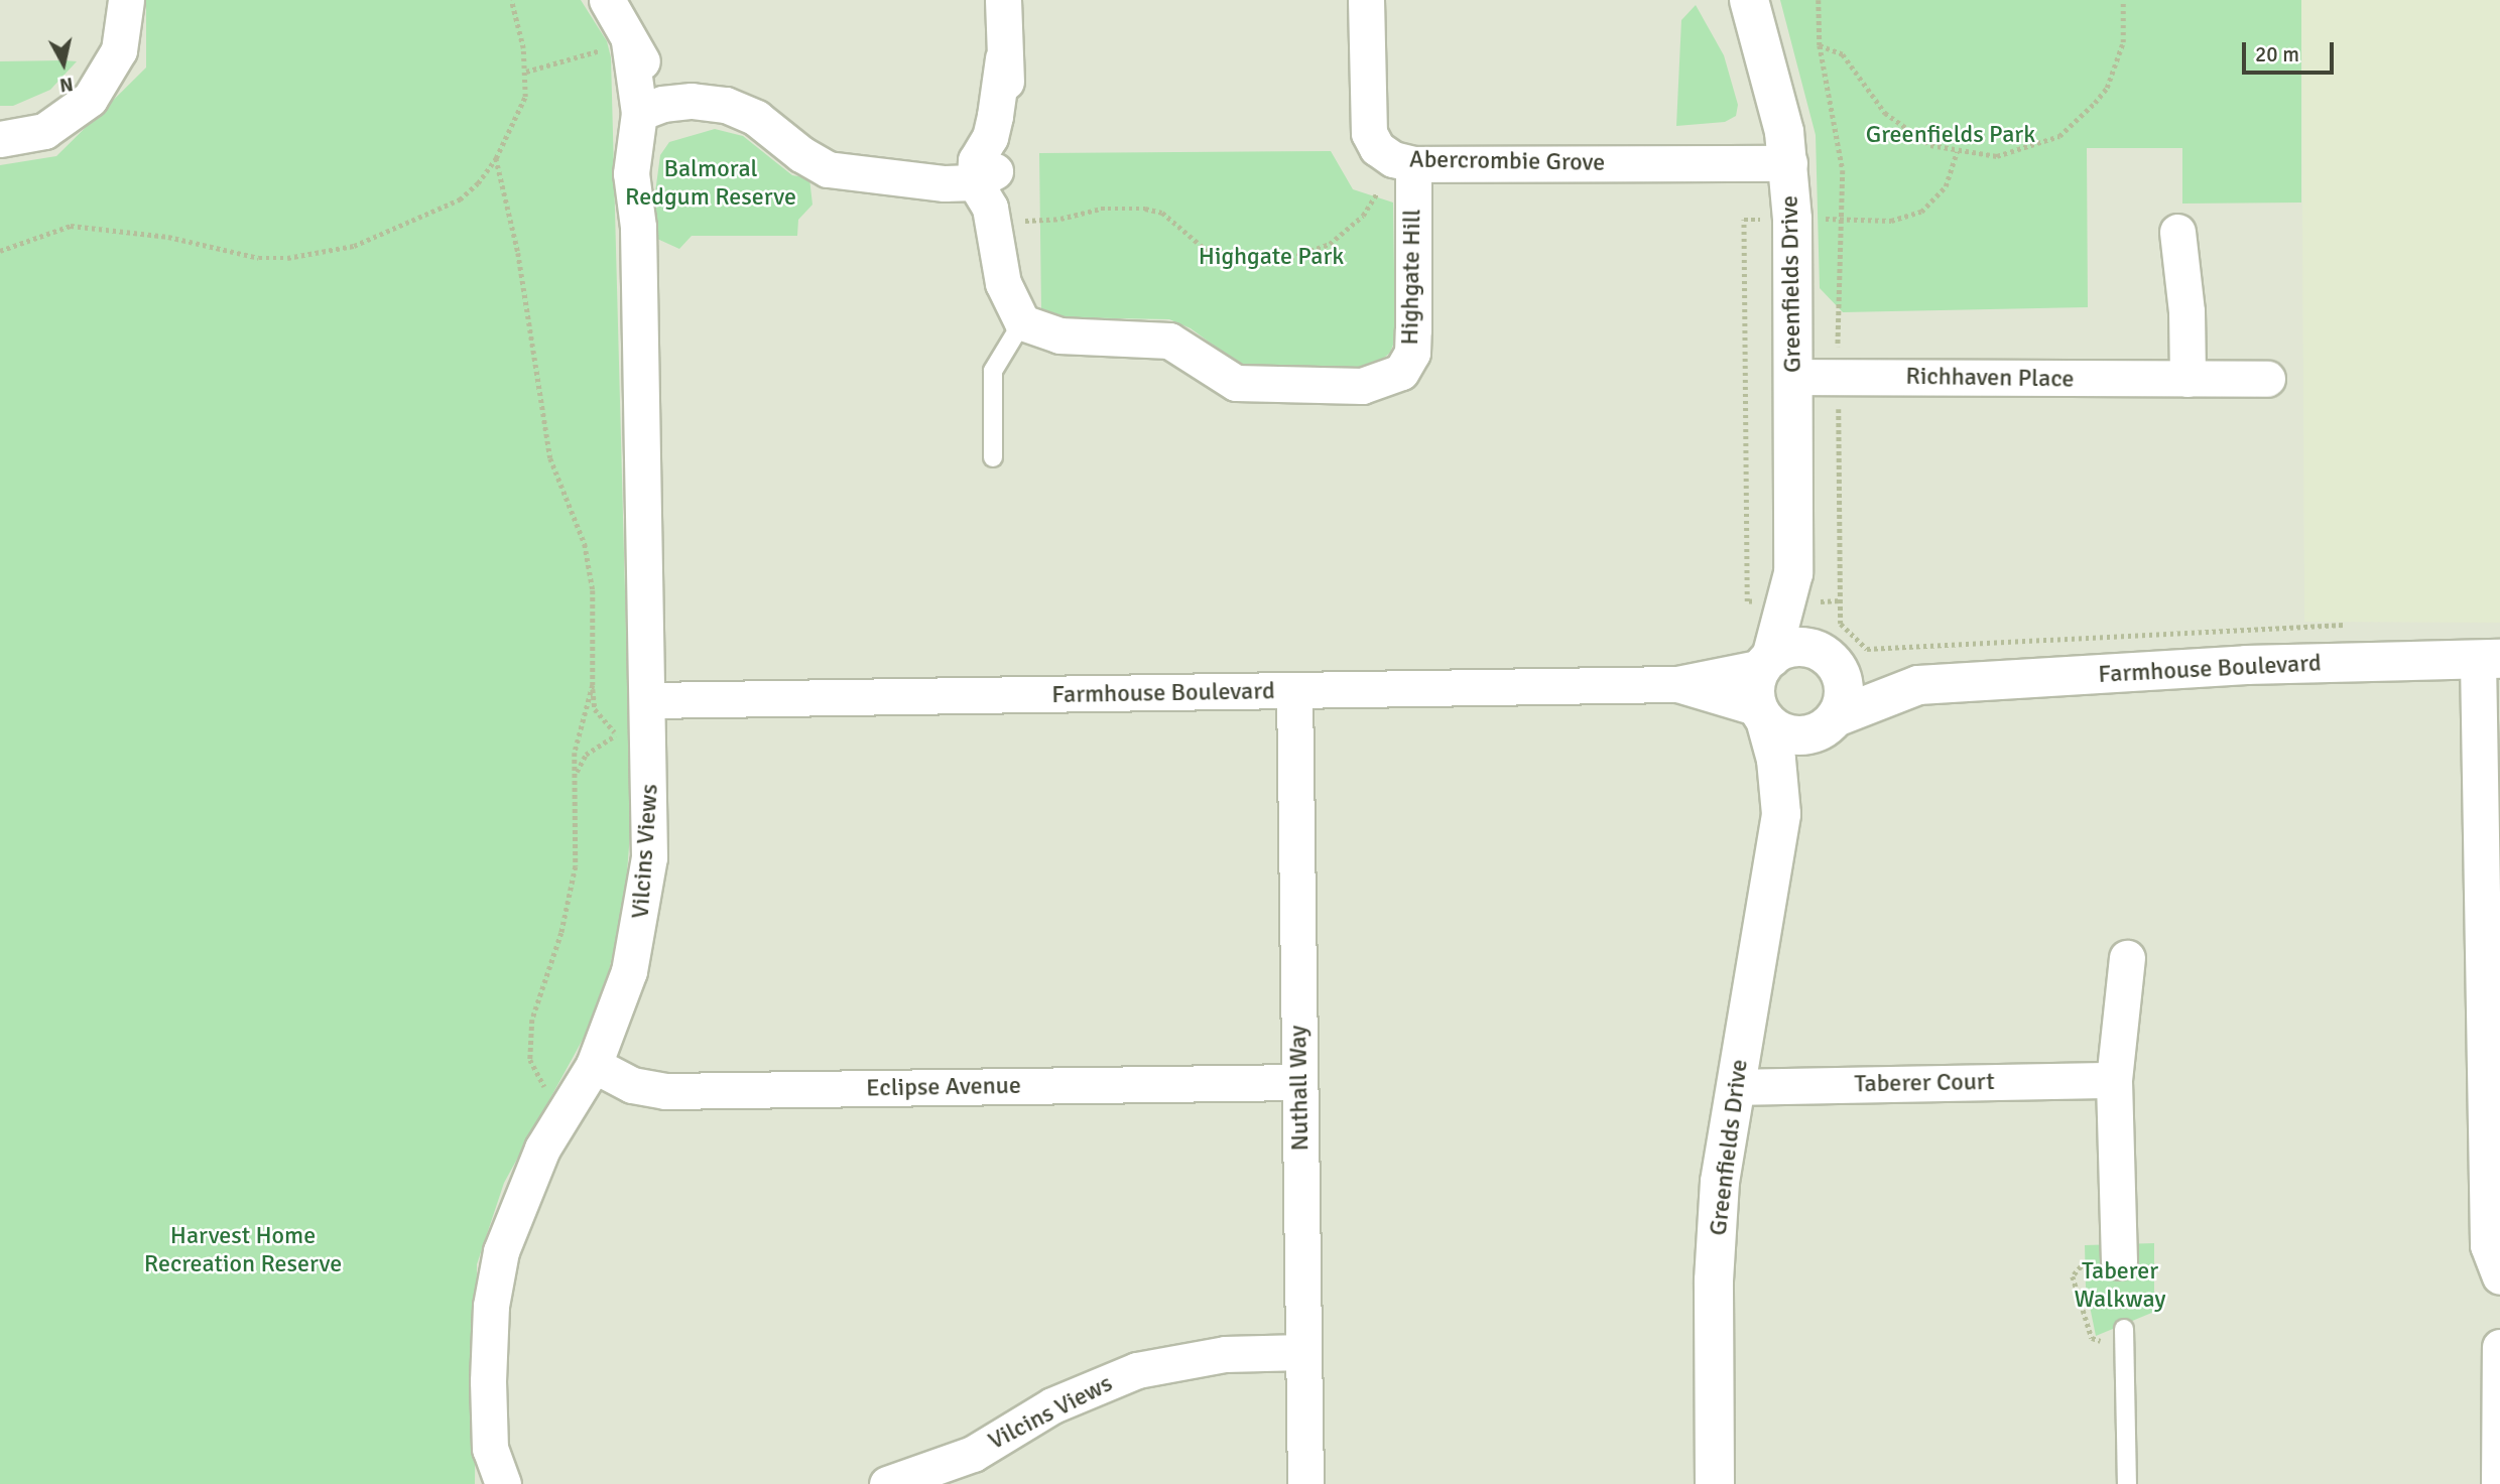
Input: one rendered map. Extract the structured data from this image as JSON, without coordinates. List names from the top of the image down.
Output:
{
  "streets": {
    "street": [
      "Abercrombie Grove",
      "Highgate Hill",
      "Greenfields Drive",
      "Richhaven Place",
      "Farmhouse Boulevard",
      "Vilcins Views",
      "Taberer Court",
      "Eclipse Avenue",
      "Nuthall Way"
    ]
  },
  "crossings": [
    ["Abercrombie Grove", "Highgate Hill"],
    ["Abercrombie Grove", "Greenfields Drive"],
    ["Greenfields Drive", "Richhaven Place"],
    ["Greenfields Drive", "Farmhouse Boulevard"],
    ["Greenfields Drive", "Taberer Court"],
    ["Farmhouse Boulevard", "Vilcins Views"],
    ["Farmhouse Boulevard", "Nuthall Way"],
    ["Vilcins Views", "Eclipse Avenue"],
    ["Vilcins Views", "Nuthall Way"],
    ["Eclipse Avenue", "Nuthall Way"]
  ],
  "parks": [
    "Greenfields Park",
    "Balmoral Redgum Reserve",
    "Highgate Park",
    "Harvest Home Recreation Reserve",
    "Taberer Walkway"
  ],
  "scale_bar": "20 m",
  "north": "bottom"
}
